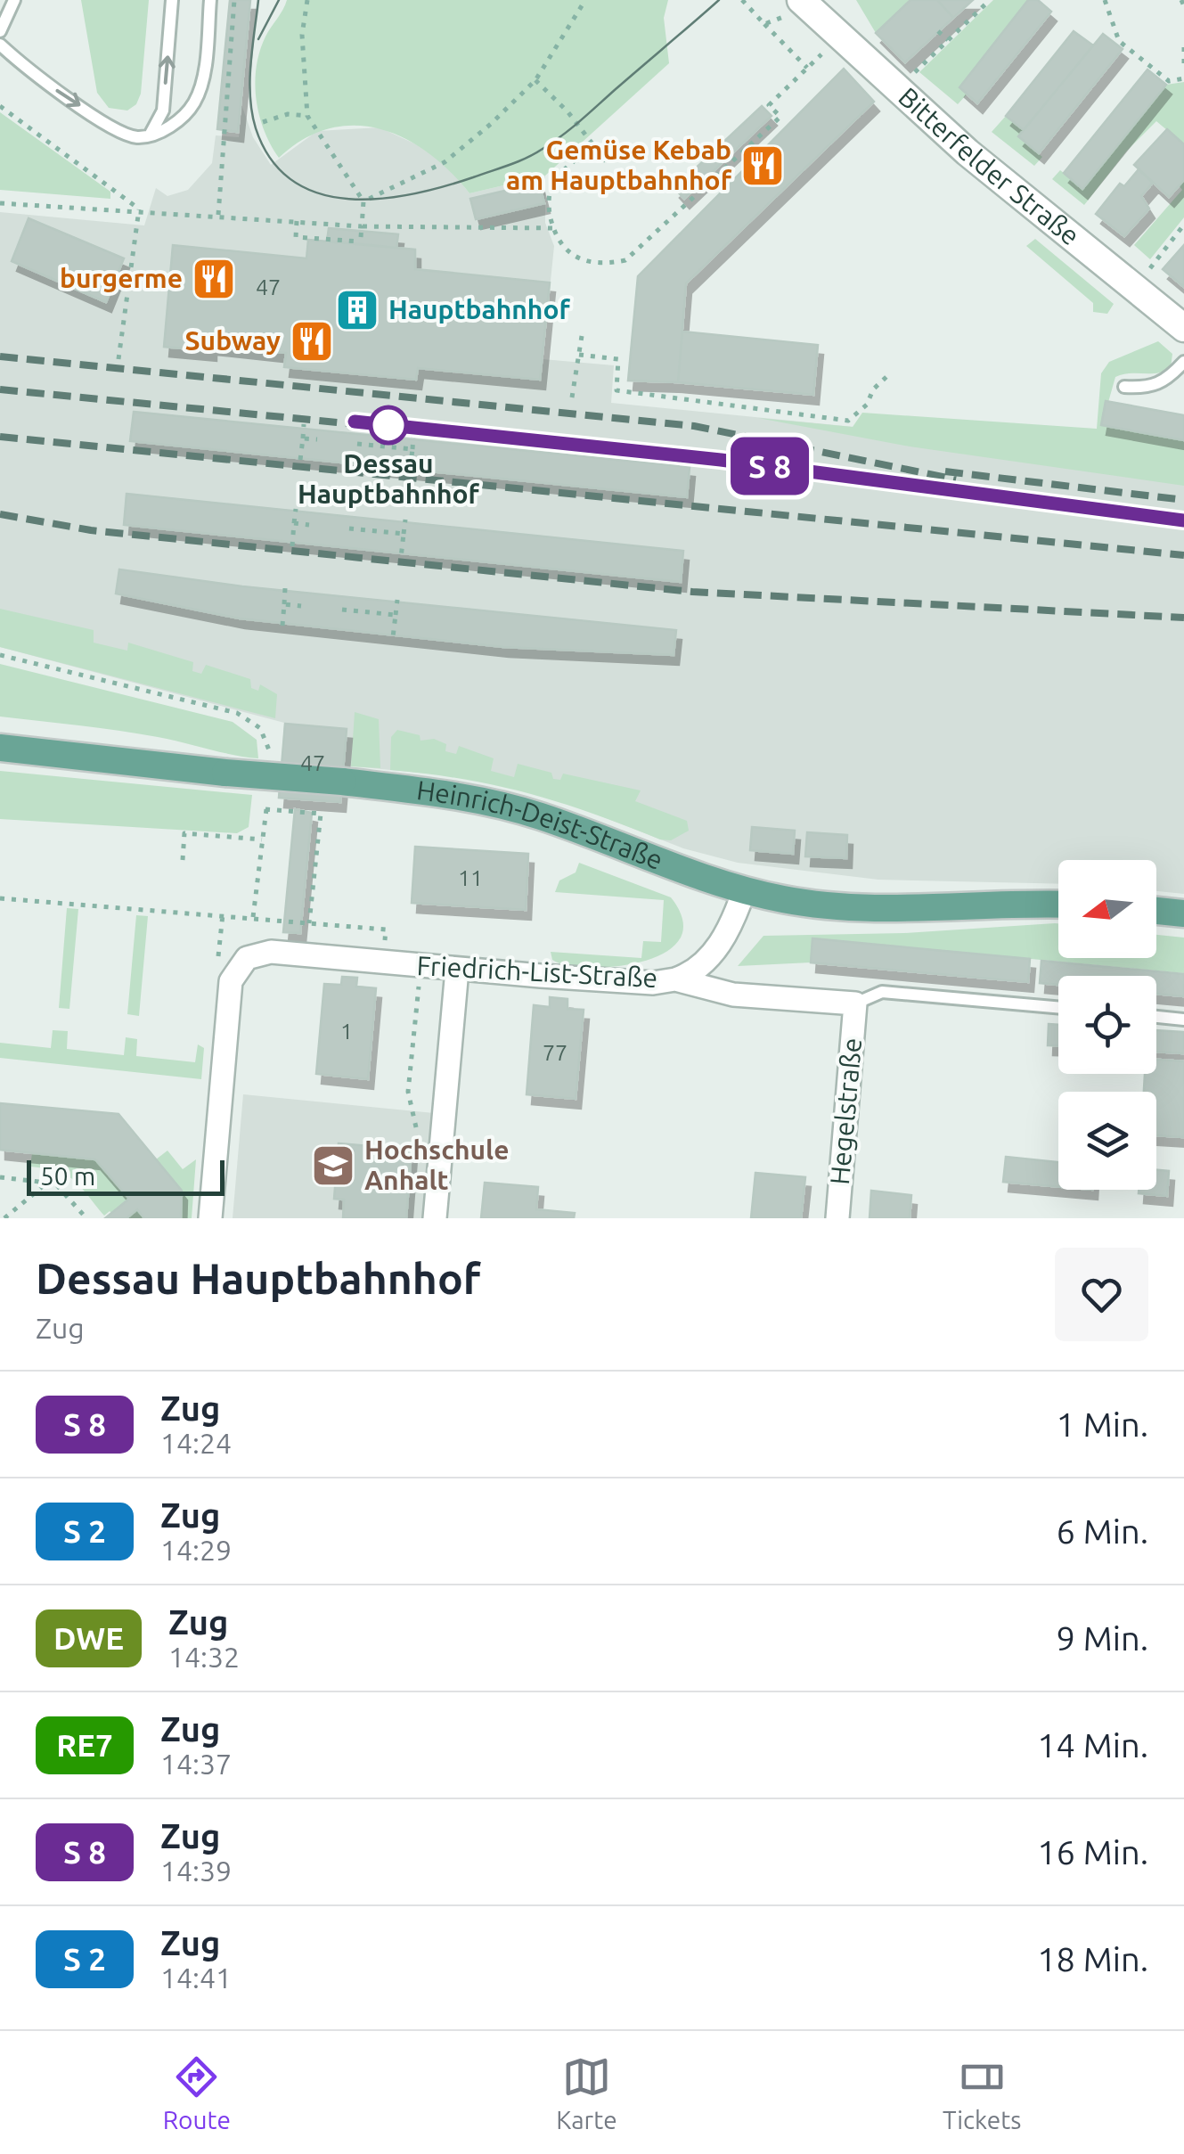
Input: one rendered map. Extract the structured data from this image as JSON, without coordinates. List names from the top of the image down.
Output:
{
  "streets": {
    "main road": ["Heinrich-Deist-Straße"],
    "street": ["Bitterfelder Straße", "Friedrich-List-Straße", "Hegelstraße"]
  },
  "crossings": [
    ["Friedrich-List-Straße", "Hegelstraße"]
  ],
  "places": {
    "restaurant": ["Gemüse Kebab am Hauptbahnhof", "burgerme", "Subway"],
    "building": ["Hauptbahnhof"],
    "other": ["Dessau Hauptbahnhof"],
    "school or university": ["Hochschule Anhalt"]
  },
  "house_numbers": [
    "47",
    "47",
    "11",
    "1",
    "77"
  ],
  "scale_bar": "50 m",
  "north": "left",
  "page": {
    "on_map": "S 8",
    "scale": "50 m",
    "heading": ["Dessau Hauptbahnhof", "Zug"],
    "list": [
      {
        "mark": "S 8",
        "name": "Zug",
        "note": "14:24",
        "value": "1 Min."
      },
      {
        "mark": "S 2",
        "name": "Zug",
        "note": "14:29",
        "value": "6 Min."
      },
      {
        "mark": "DWE",
        "name": "Zug",
        "note": "14:32",
        "value": "9 Min."
      },
      {
        "mark": "RE7",
        "name": "Zug",
        "note": "14:37",
        "value": "14 Min."
      },
      {
        "mark": "S 8",
        "name": "Zug",
        "note": "14:39",
        "value": "16 Min."
      },
      {
        "mark": "S 2",
        "name": "Zug",
        "note": "14:41",
        "value": "18 Min."
      }
    ],
    "tabs": ["Route", "Karte", "Tickets"]
  }
}
